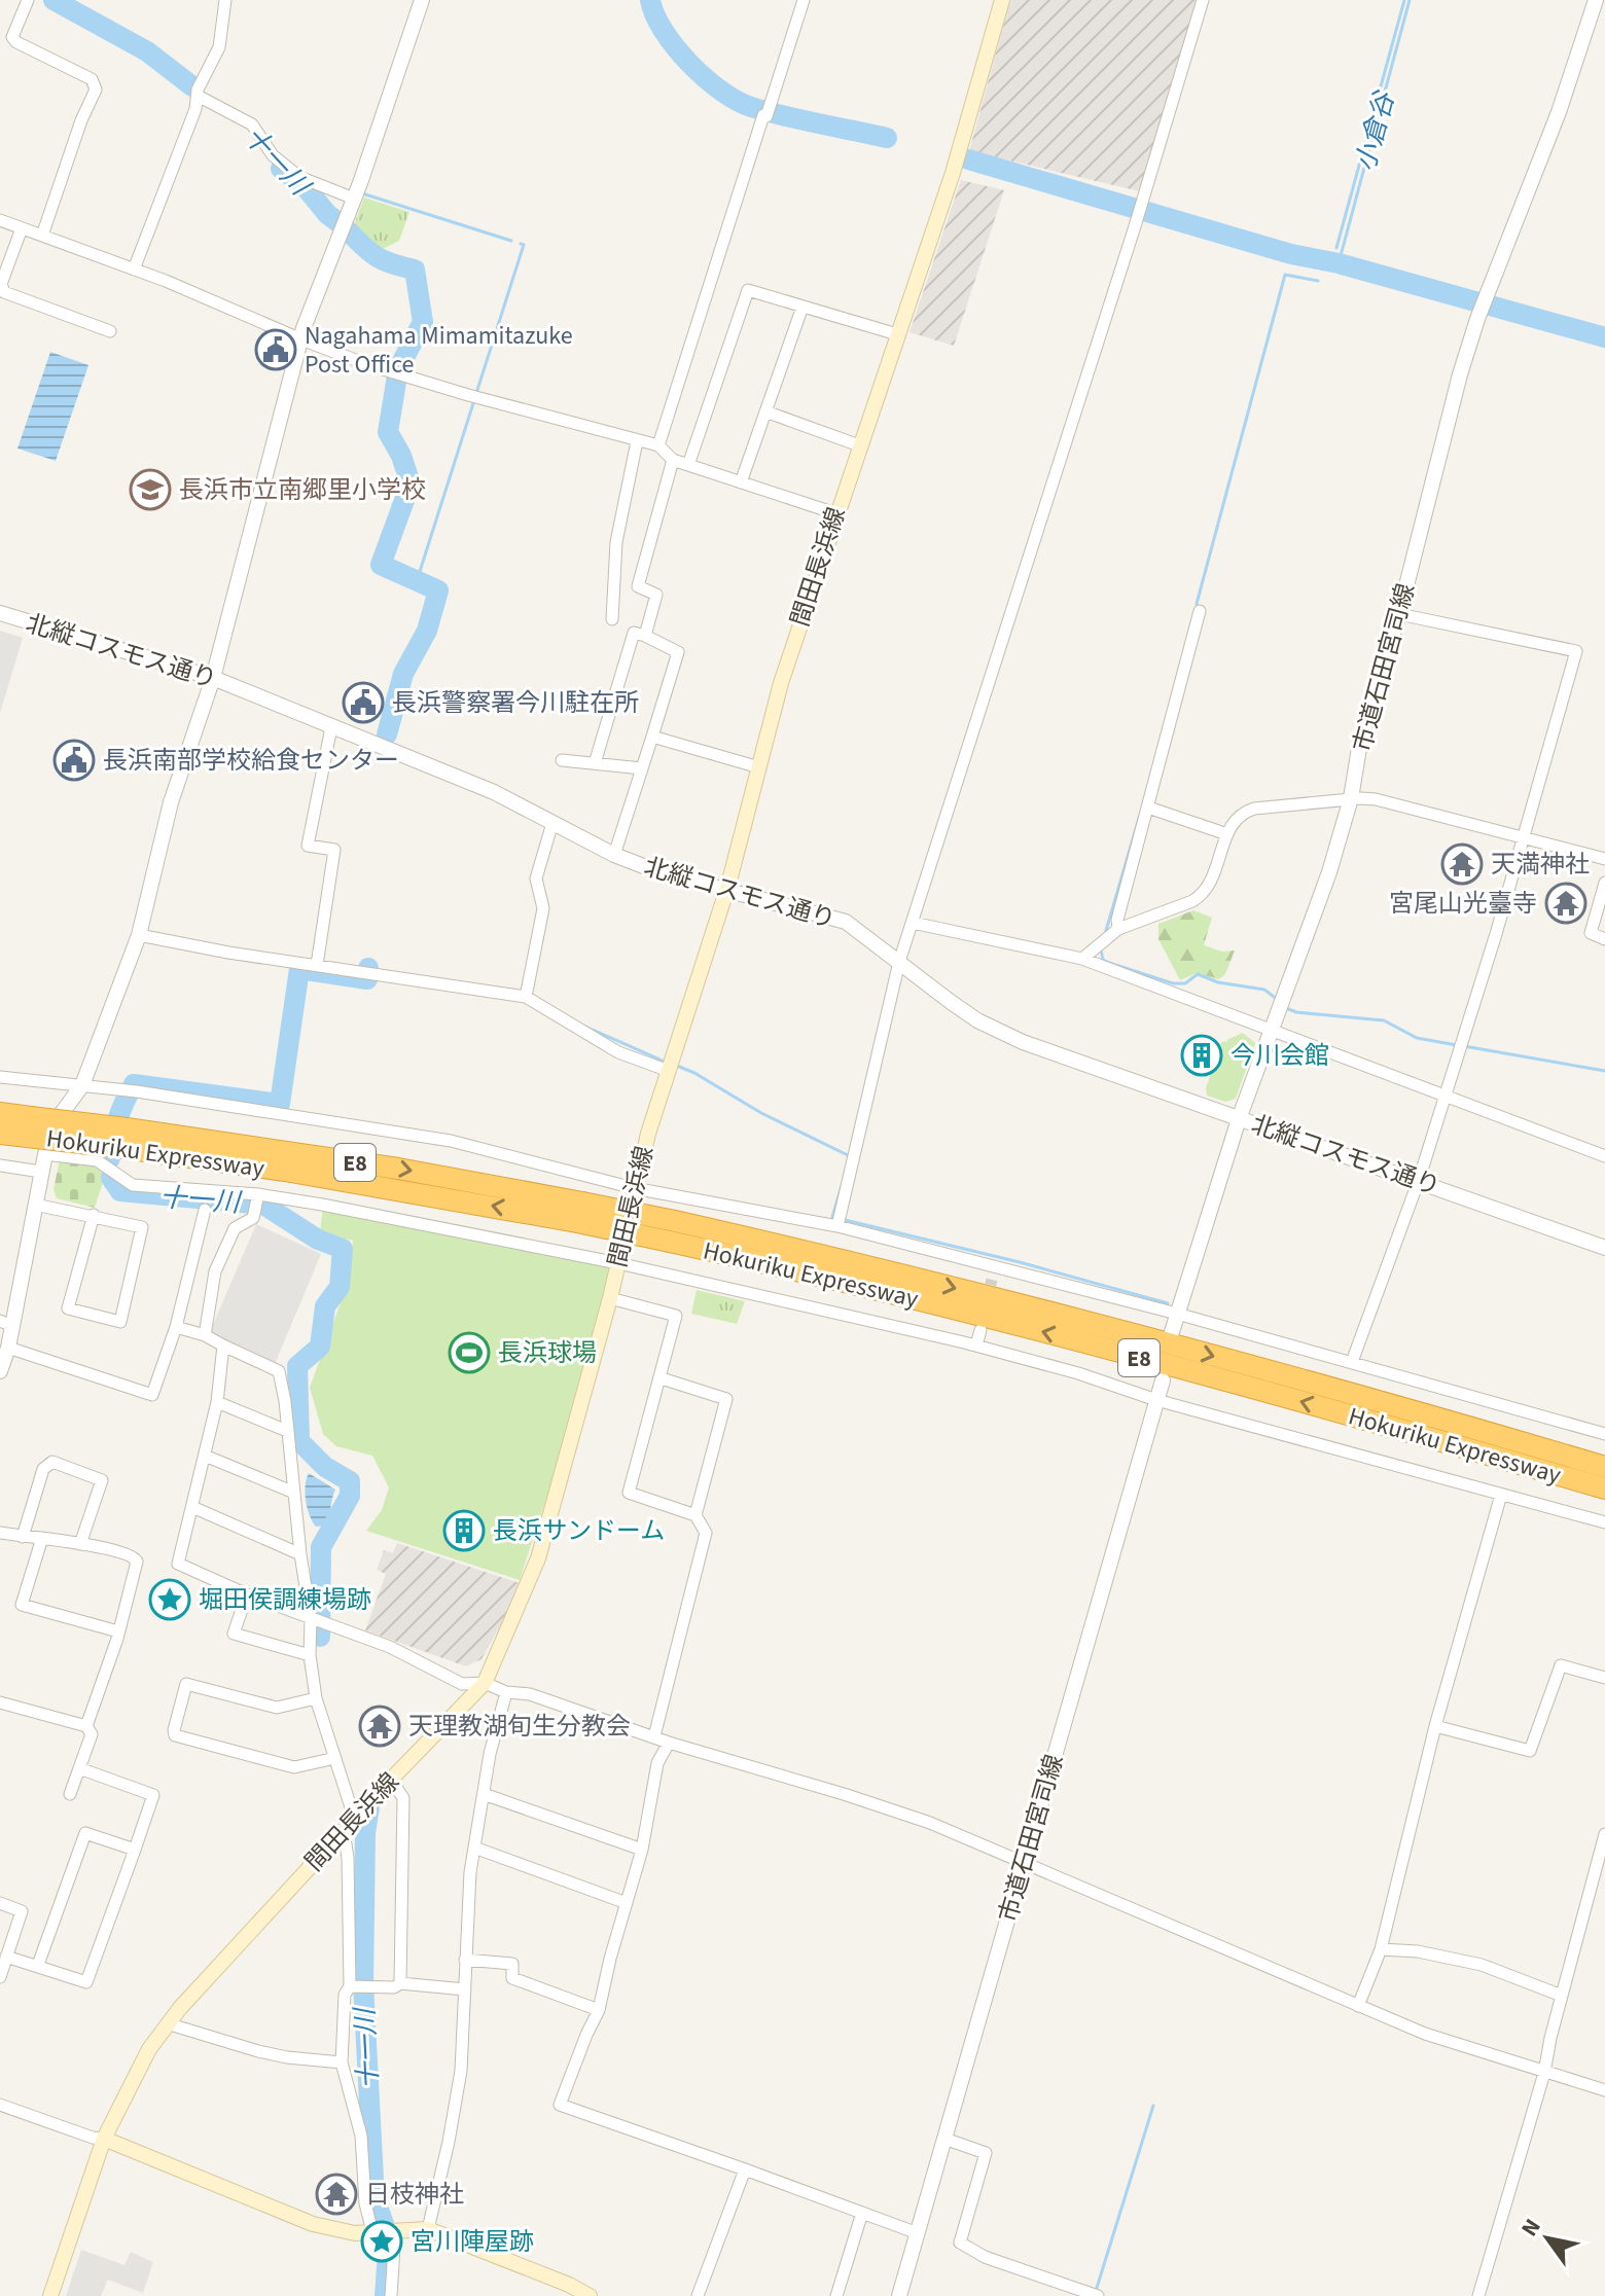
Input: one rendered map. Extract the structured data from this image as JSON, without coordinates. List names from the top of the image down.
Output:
{
  "streets": {
    "highway": ["Hokuriku Expressway", "E8"],
    "main road": ["間田長浜線"],
    "street": ["北縦コスモス通り", "市道石田宮司線"]
  },
  "crossings": [
    ["間田長浜線", "北縦コスモス通り"],
    ["北縦コスモス通り", "市道石田宮司線"]
  ],
  "water": ["小倉谷", "十一川"],
  "places": {
    "public building": ["Nagahama Mimamitazuke Post Office", "長浜警察署今川駐在所", "長浜南部学校給食センター"],
    "school or university": ["長浜市立南郷里小学校"],
    "temple": [
      "天満神社",
      "宮尾山光臺寺",
      "天理教湖旬生分教会",
      "日枝神社"
    ],
    "building": ["今川会館", "長浜サンドーム"],
    "sports": ["長浜球場"],
    "place": ["堀田侯調練場跡", "宮川陣屋跡"]
  },
  "north": "top left"
}
